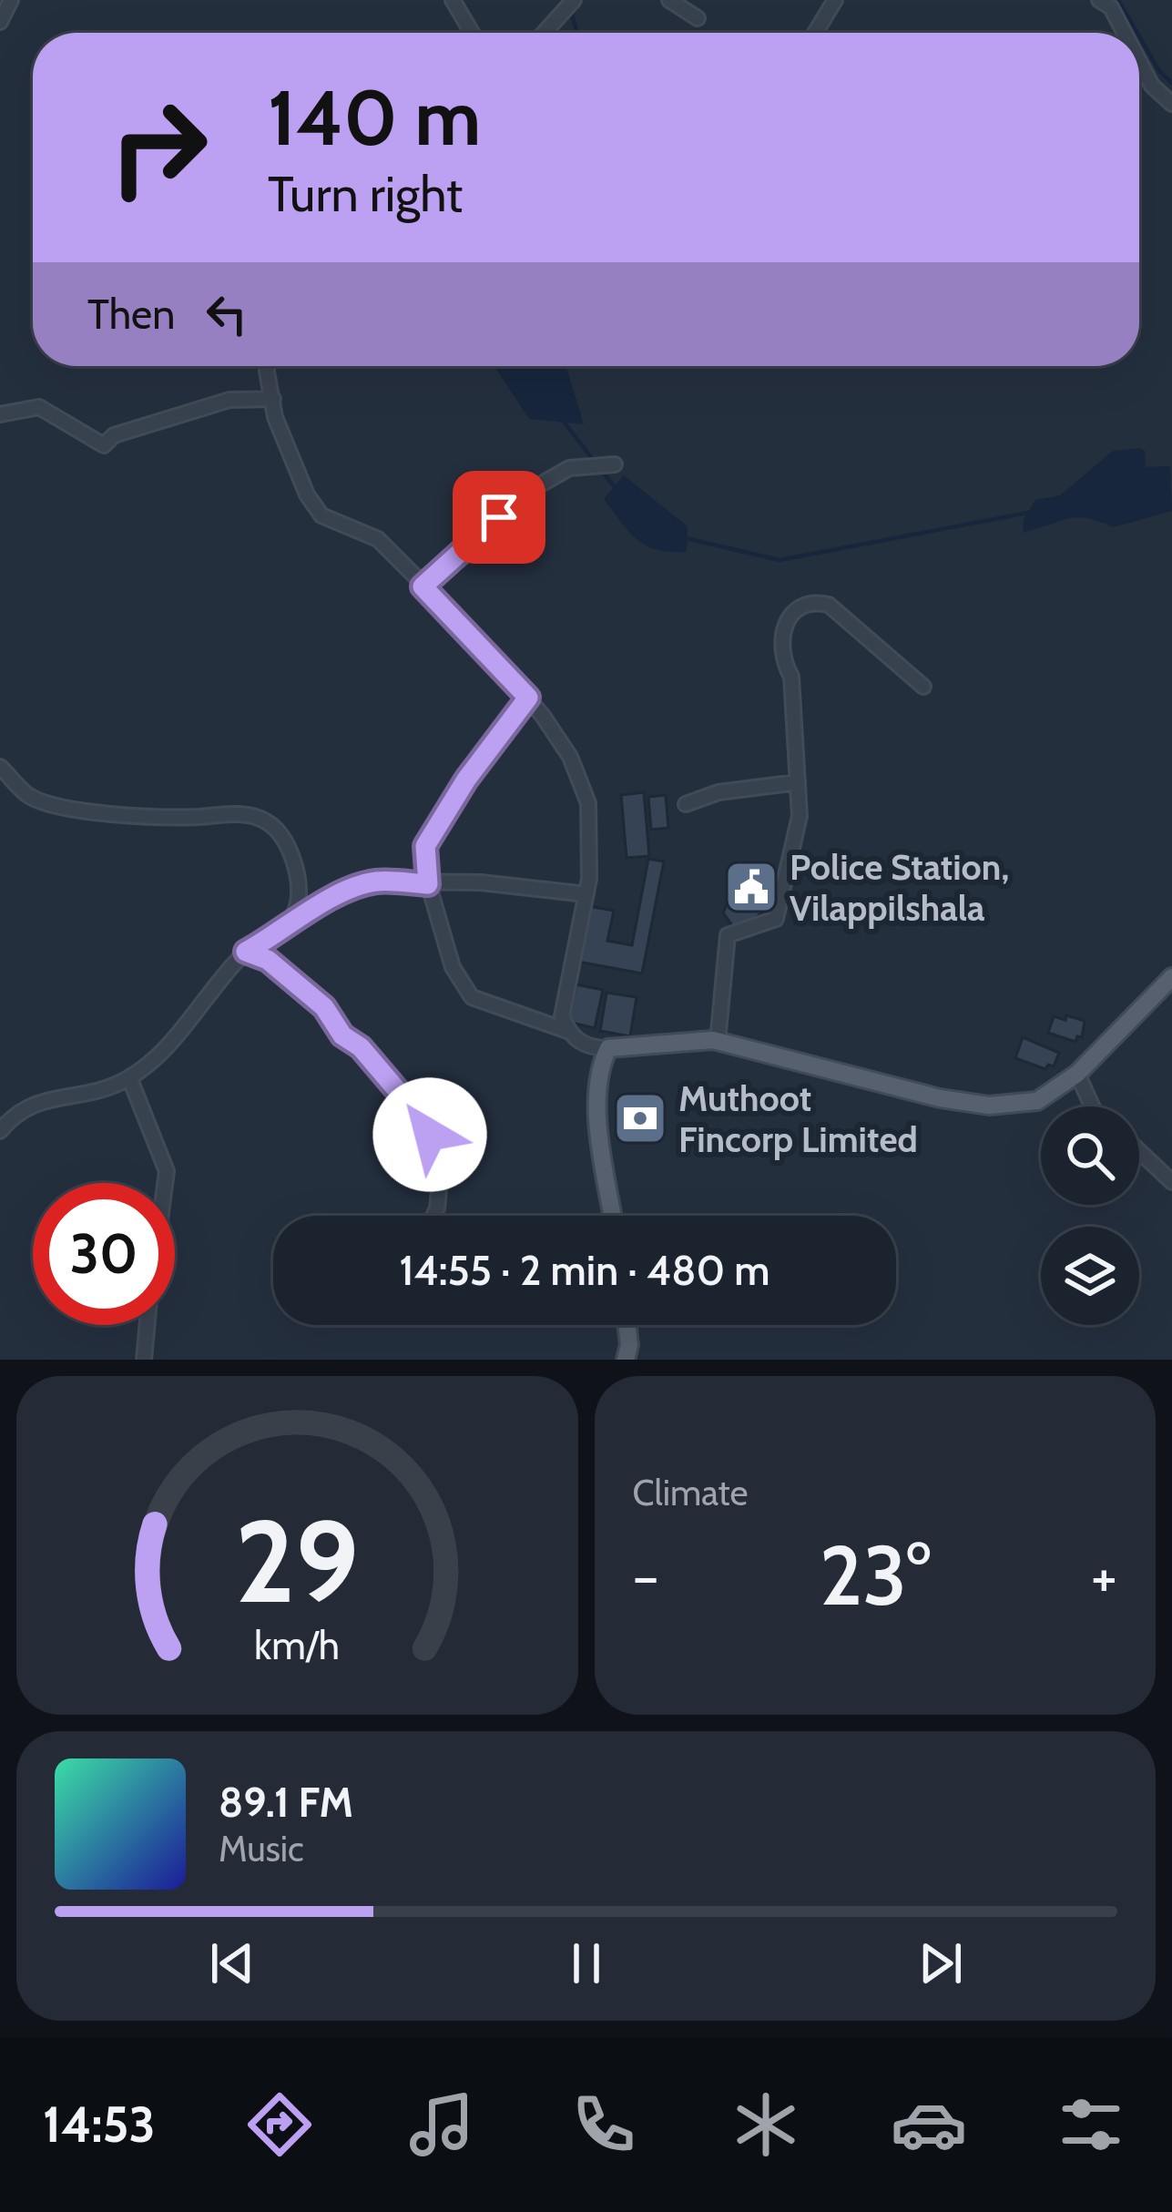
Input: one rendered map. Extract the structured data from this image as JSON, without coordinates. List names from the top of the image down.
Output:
{
  "places": {
    "public building": ["Police Station, Vilappilshala"],
    "bank": ["Muthoot Fincorp Limited"]
  },
  "page": {
    "turn": ["140 m", "Turn right"],
    "then": "Then",
    "limit": "30",
    "trip": "14:55 · 2 min · 480 m",
    "tile": "Climate",
    "heat": ["−", "23°", "+"],
    "song": ["89.1 FM", "Music"],
    "tabs": "14:53",
    "gauge": ["29", "km/h"]
  }
}
